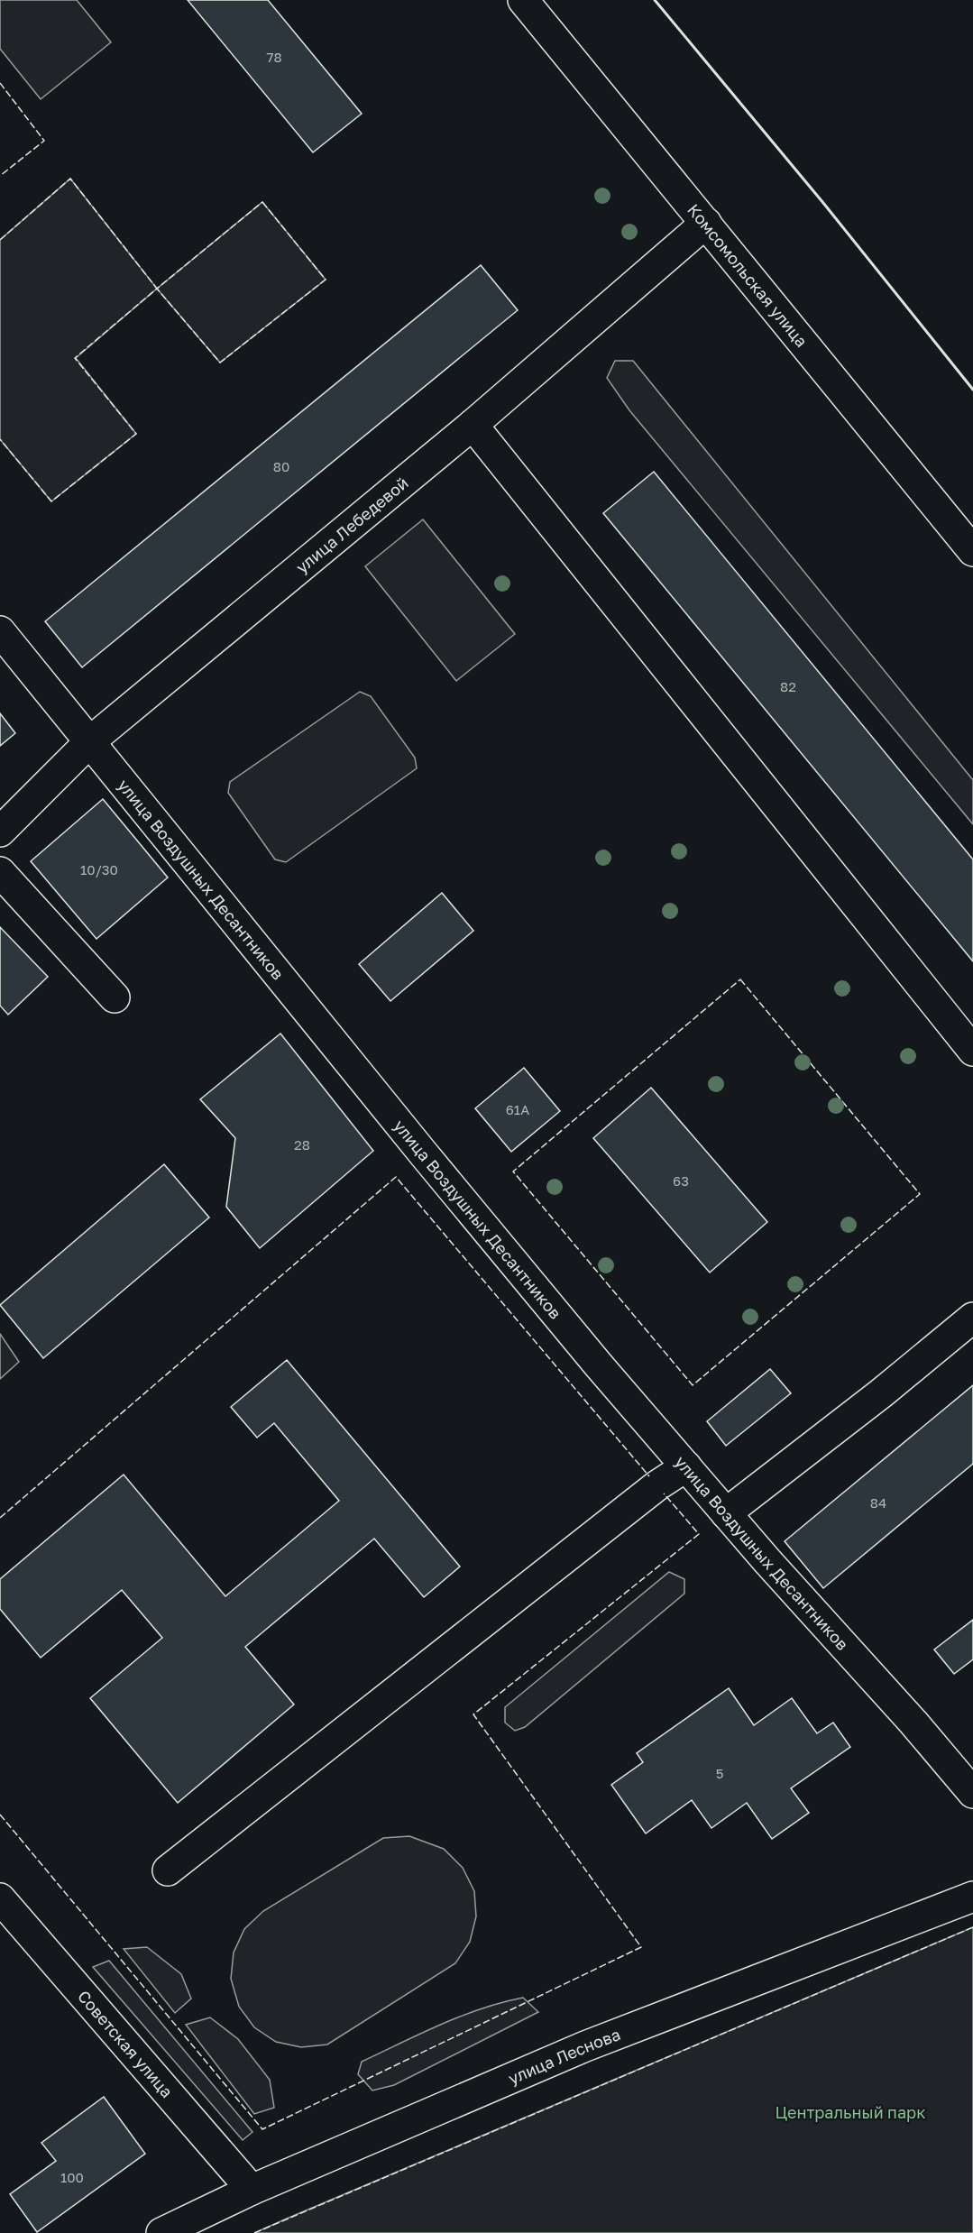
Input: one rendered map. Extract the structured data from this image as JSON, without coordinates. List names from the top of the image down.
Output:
{
  "streets": {
    "street": [
      "Комсомольская улица",
      "улица Лебедевой",
      "улица Воздушных Десантников",
      "Советская улица",
      "улица Леснова"
    ]
  },
  "crossings": [
    ["Комсомольская улица", "улица Лебедевой"],
    ["улица Лебедевой", "улица Воздушных Десантников"],
    ["Советская улица", "улица Леснова"]
  ],
  "parks": ["Центральный парк"],
  "house_numbers": [
    "78",
    "80",
    "82",
    "10/30",
    "61А",
    "28",
    "63",
    "84",
    "5",
    "100"
  ]
}
